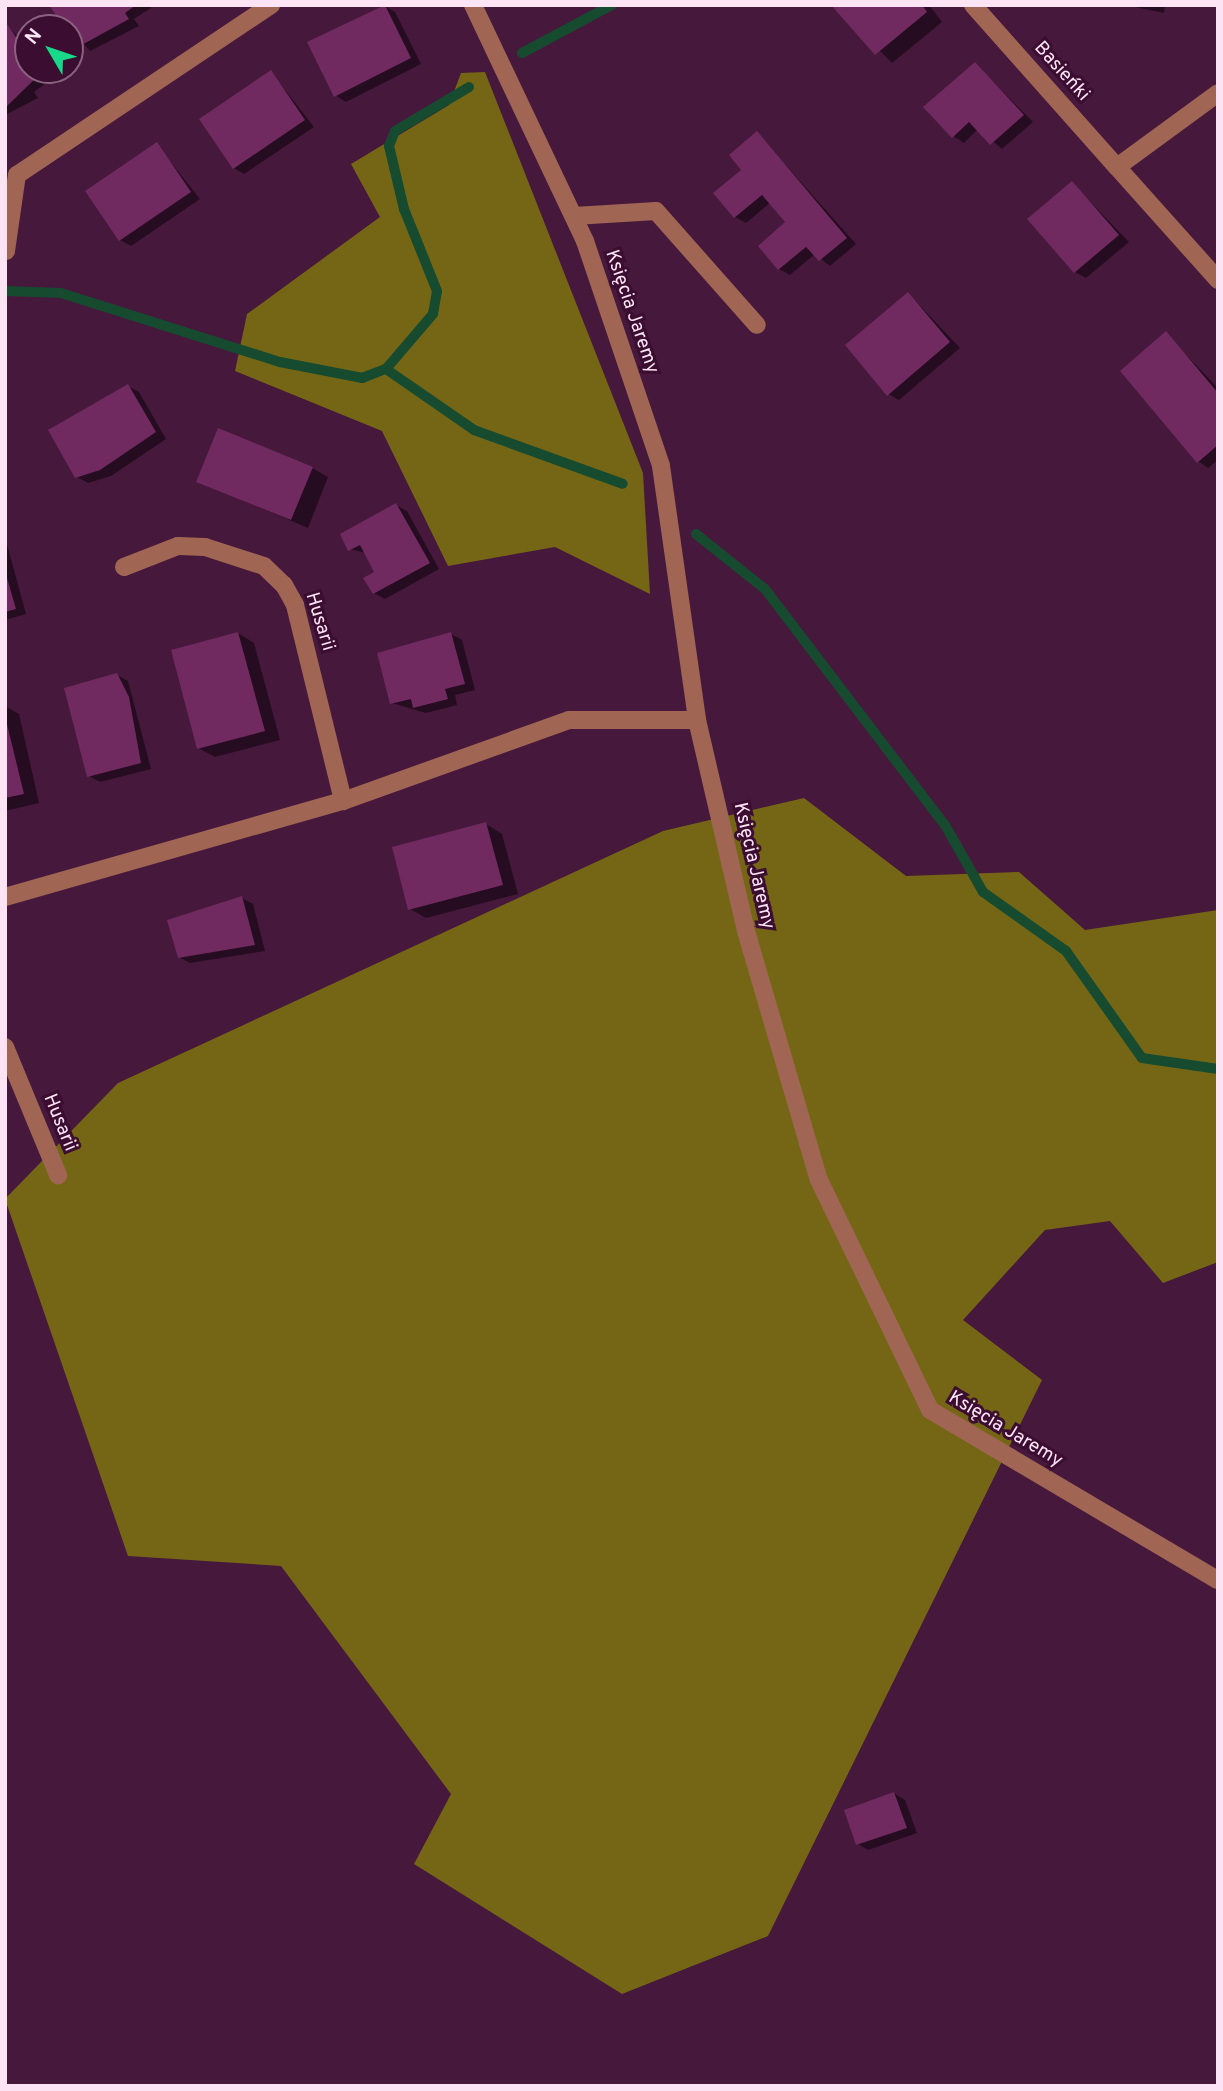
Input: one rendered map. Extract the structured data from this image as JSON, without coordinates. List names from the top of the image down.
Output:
{
  "streets": {
    "street": ["Basieńki", "Księcia Jaremy", "Husarii"]
  },
  "north": "top left"
}
